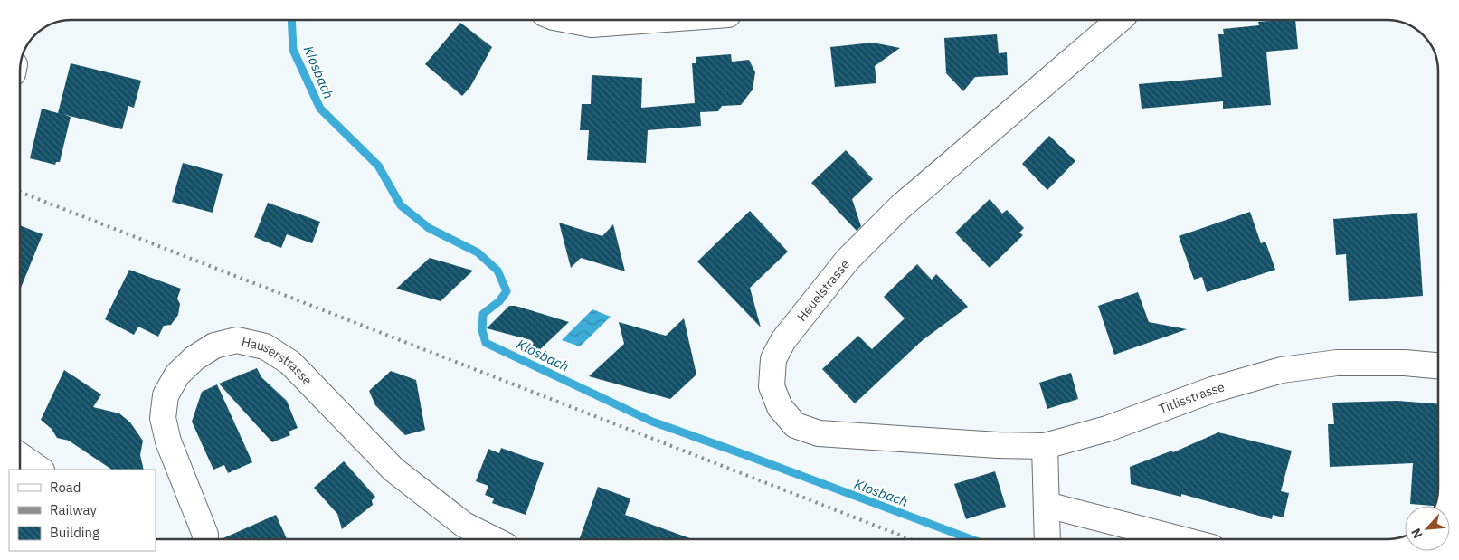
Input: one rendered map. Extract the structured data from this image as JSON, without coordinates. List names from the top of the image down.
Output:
{
  "streets": {
    "street": ["Heuelstrasse", "Hauserstrasse", "Titlisstrasse"]
  },
  "crossings": [
    ["Heuelstrasse", "Titlisstrasse"]
  ],
  "water": ["Klosbach"],
  "legend": ["Road", "Railway", "Building"],
  "north": "bottom left"
}
